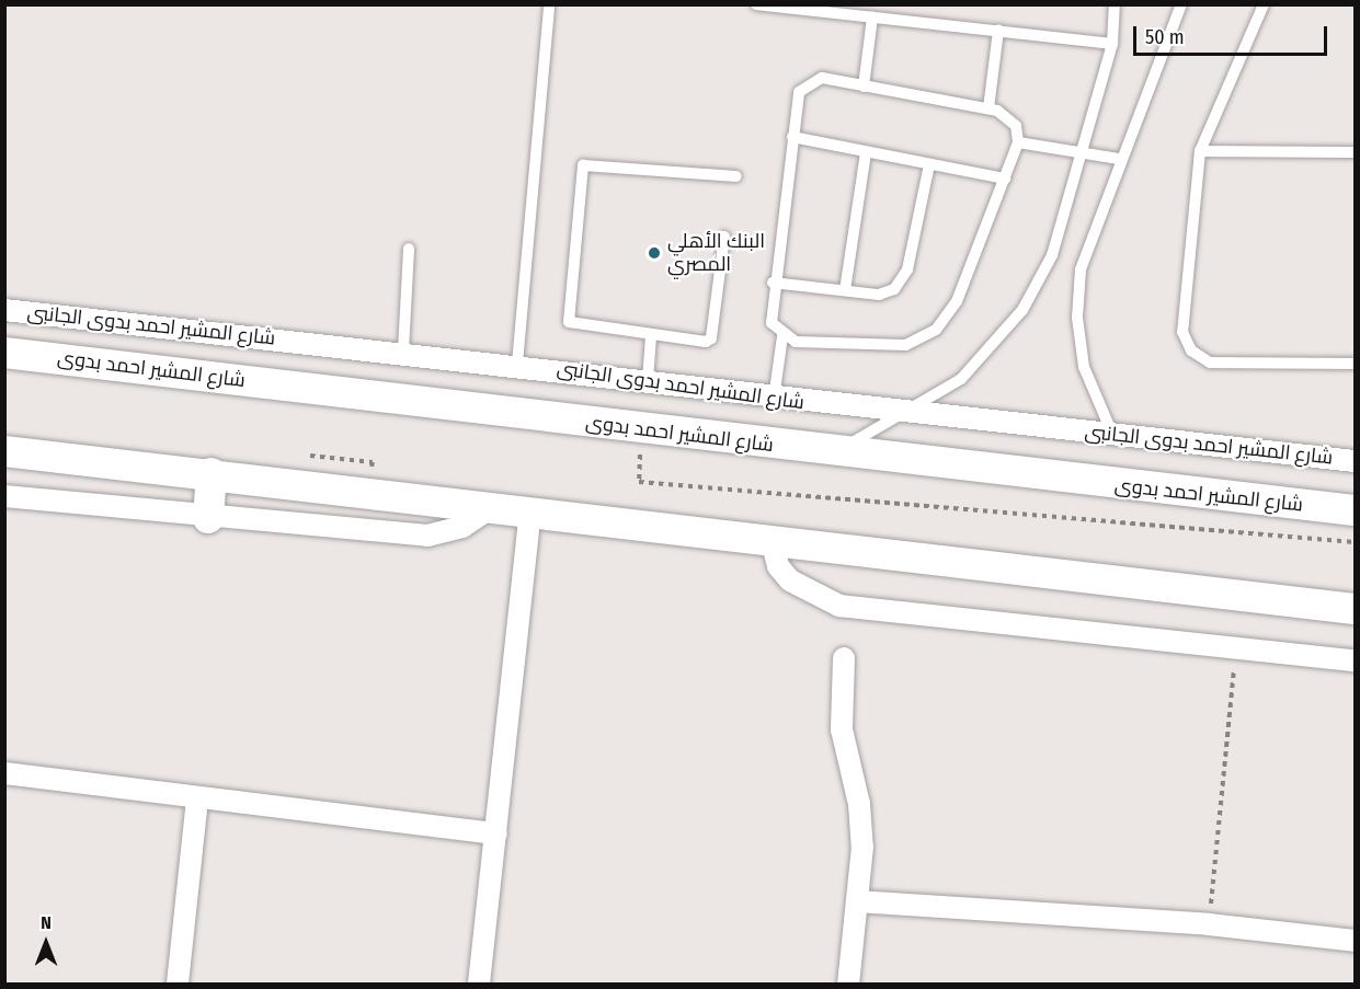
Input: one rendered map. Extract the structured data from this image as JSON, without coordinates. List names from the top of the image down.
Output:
{
  "streets": {
    "street": ["شارع المشير احمد بدوى الجانبى", "شارع المشير احمد بدوى"]
  },
  "places": ["البنك الأهلي المصري"],
  "scale_bar": "50 m",
  "north": "top"
}
